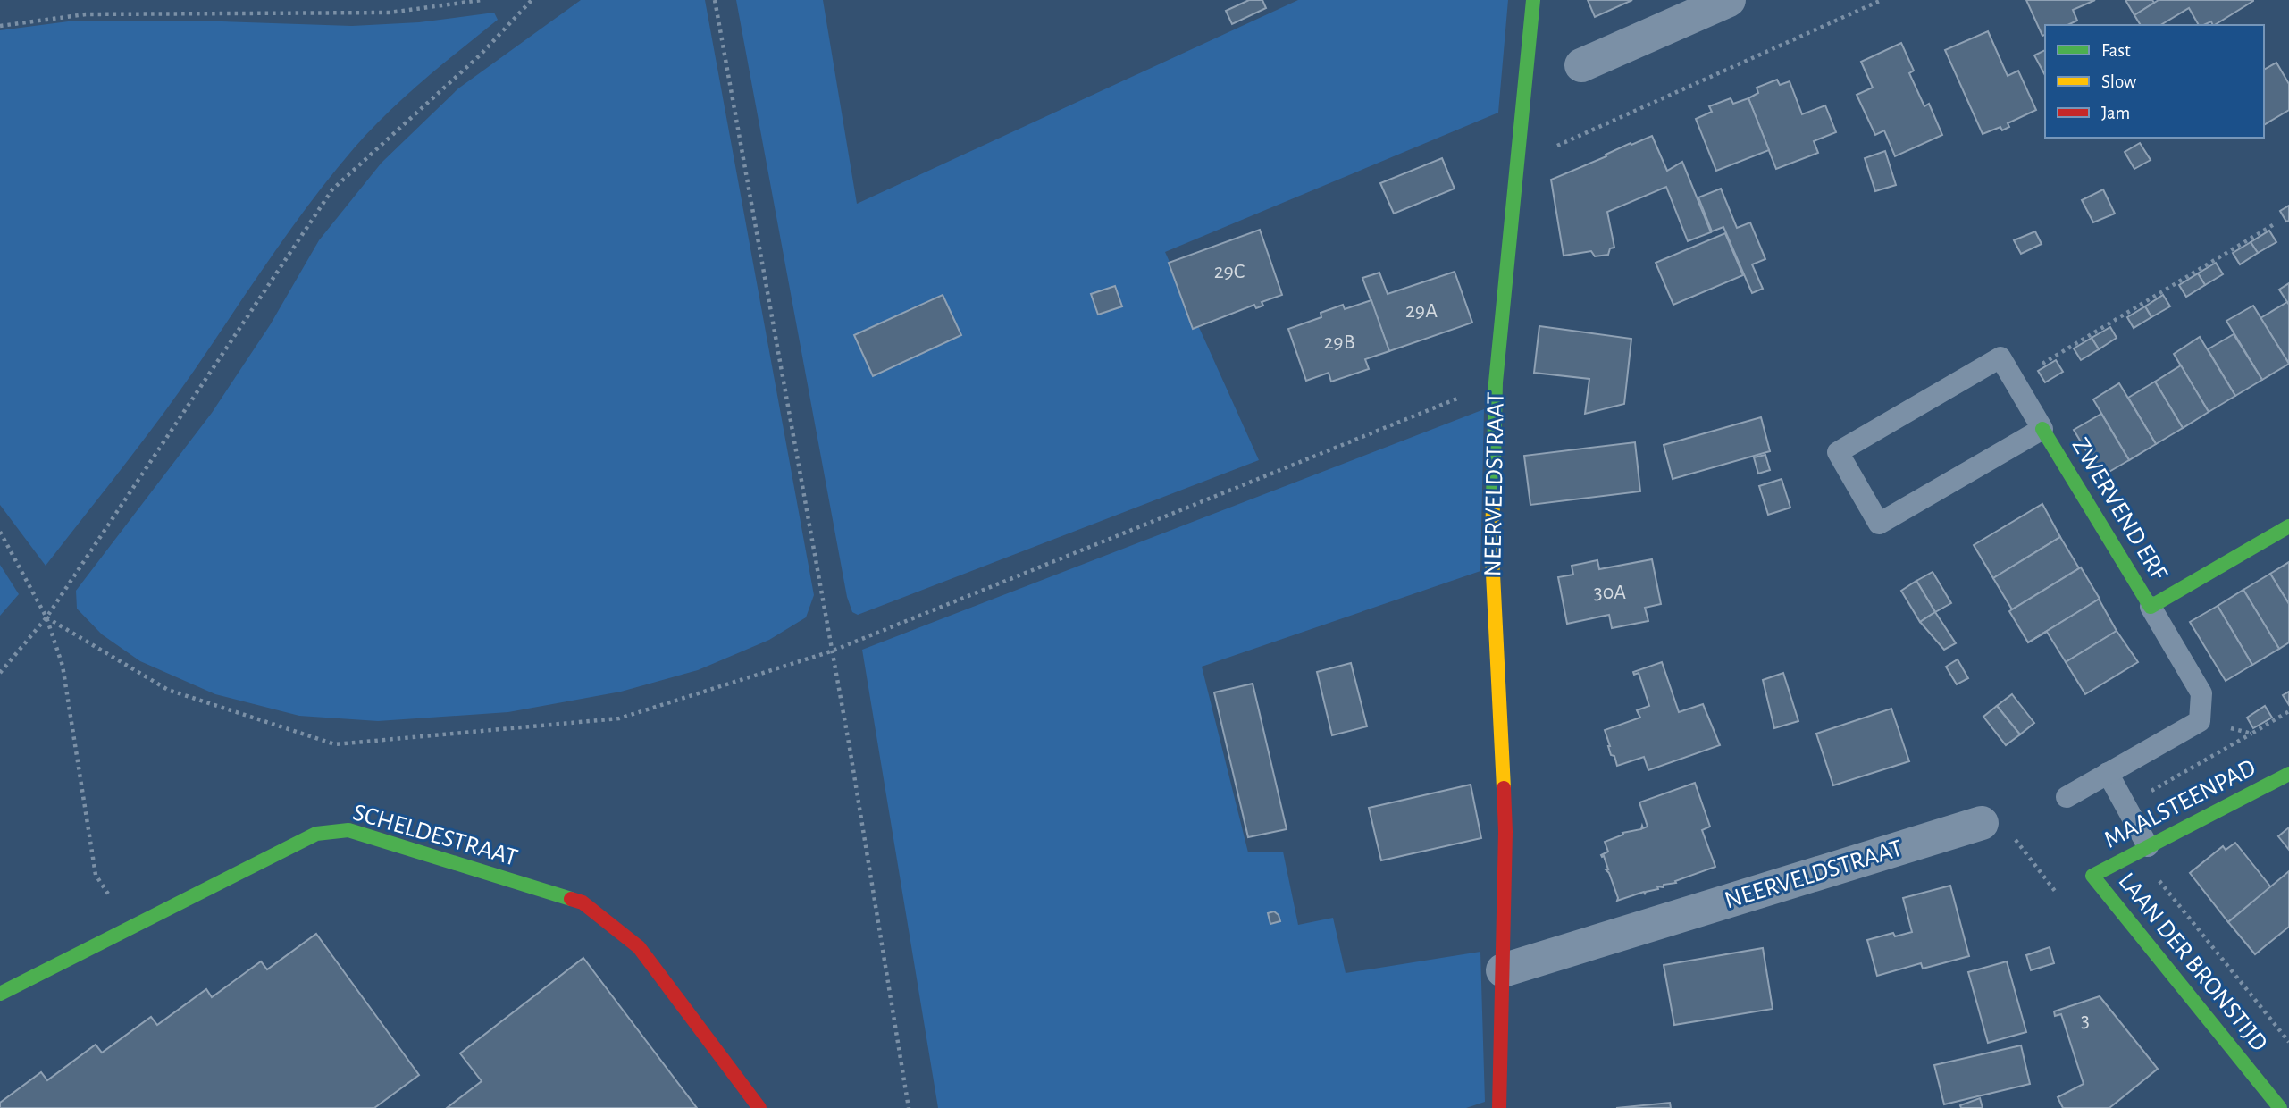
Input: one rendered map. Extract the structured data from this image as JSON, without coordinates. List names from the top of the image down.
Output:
{
  "streets": {
    "street": [
      "NEERVELDSTRAAT",
      "ZWERVEND ERF",
      "MAALSTEENPAD",
      "SCHELDESTRAAT",
      "LAAN DER BRONSTIJD"
    ]
  },
  "crossings": [
    ["MAALSTEENPAD", "LAAN DER BRONSTIJD"]
  ],
  "house_numbers": [
    "29C",
    "29A",
    "29B",
    "30A",
    "3"
  ],
  "legend": ["Fast", "Slow", "Jam"]
}
